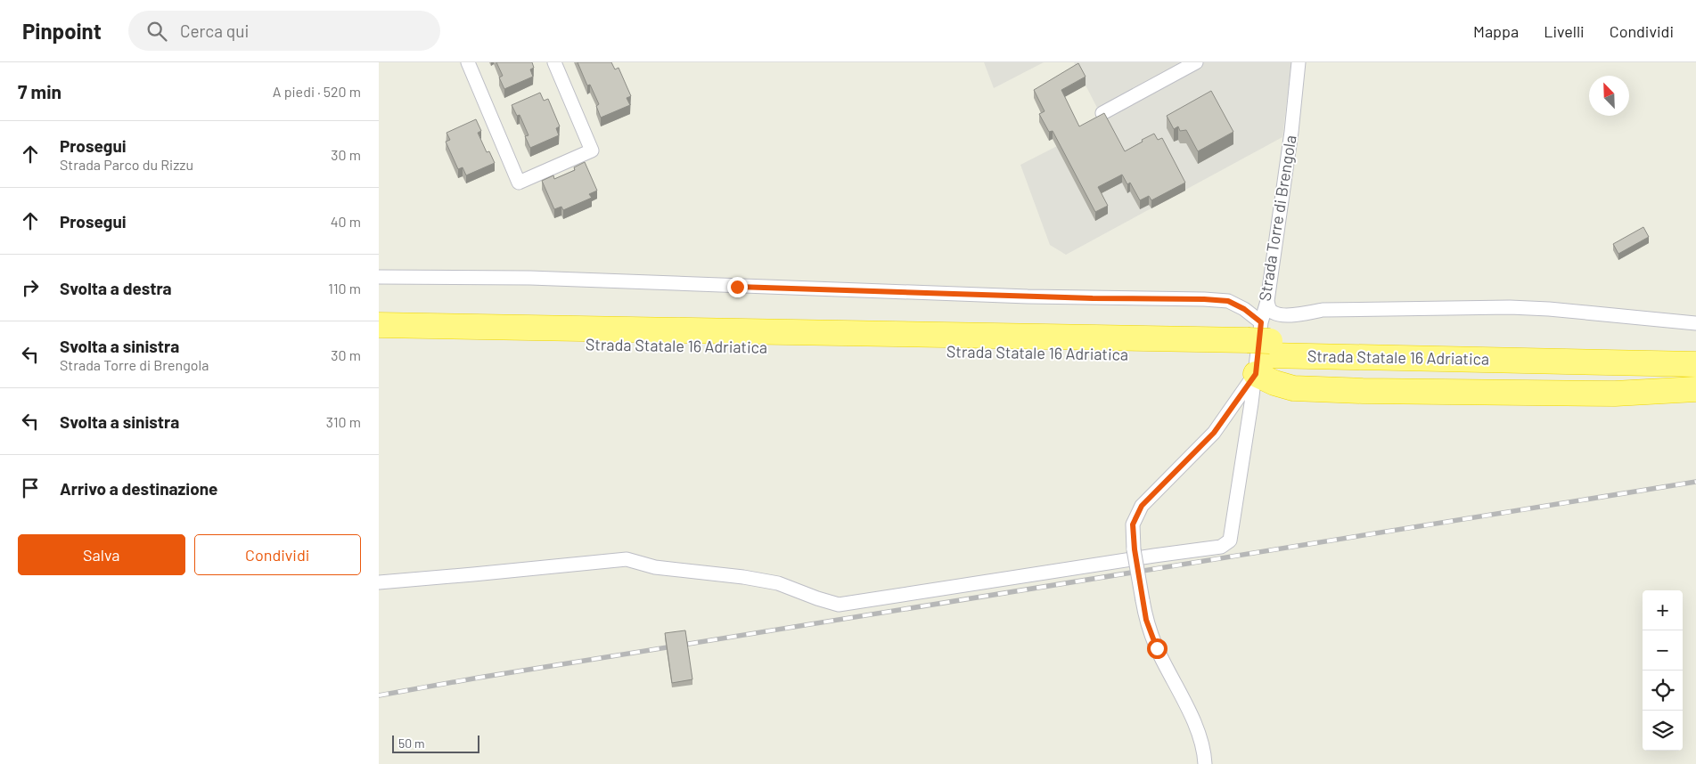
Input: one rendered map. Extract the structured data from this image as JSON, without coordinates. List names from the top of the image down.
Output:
{
  "streets": {
    "highway": ["Strada Statale 16 Adriatica"],
    "street": ["Strada Torre di Brengola"]
  },
  "crossings": [
    ["Strada Torre di Brengola", "Strada Statale 16 Adriatica"]
  ],
  "scale_bar": "50 m",
  "north": "top left",
  "page": {
    "header": "Pinpoint",
    "search": "Cerca qui",
    "nav": ["Mappa", "Livelli", "Condividi"],
    "heading": ["7 min", "A piedi · 520 m"],
    "list": [
      ["Prosegui", "Strada Parco du Rizzu", "30 m"],
      ["Prosegui", "40 m"],
      ["Svolta a destra", "110 m"],
      ["Svolta a sinistra", "Strada Torre di Brengola", "30 m"],
      ["Svolta a sinistra", "310 m"],
      "Arrivo a destinazione"
    ],
    "buttons": ["Salva", "Condividi"],
    "map_buttons": ["+", "−"],
    "scale": "50 m"
  }
}
